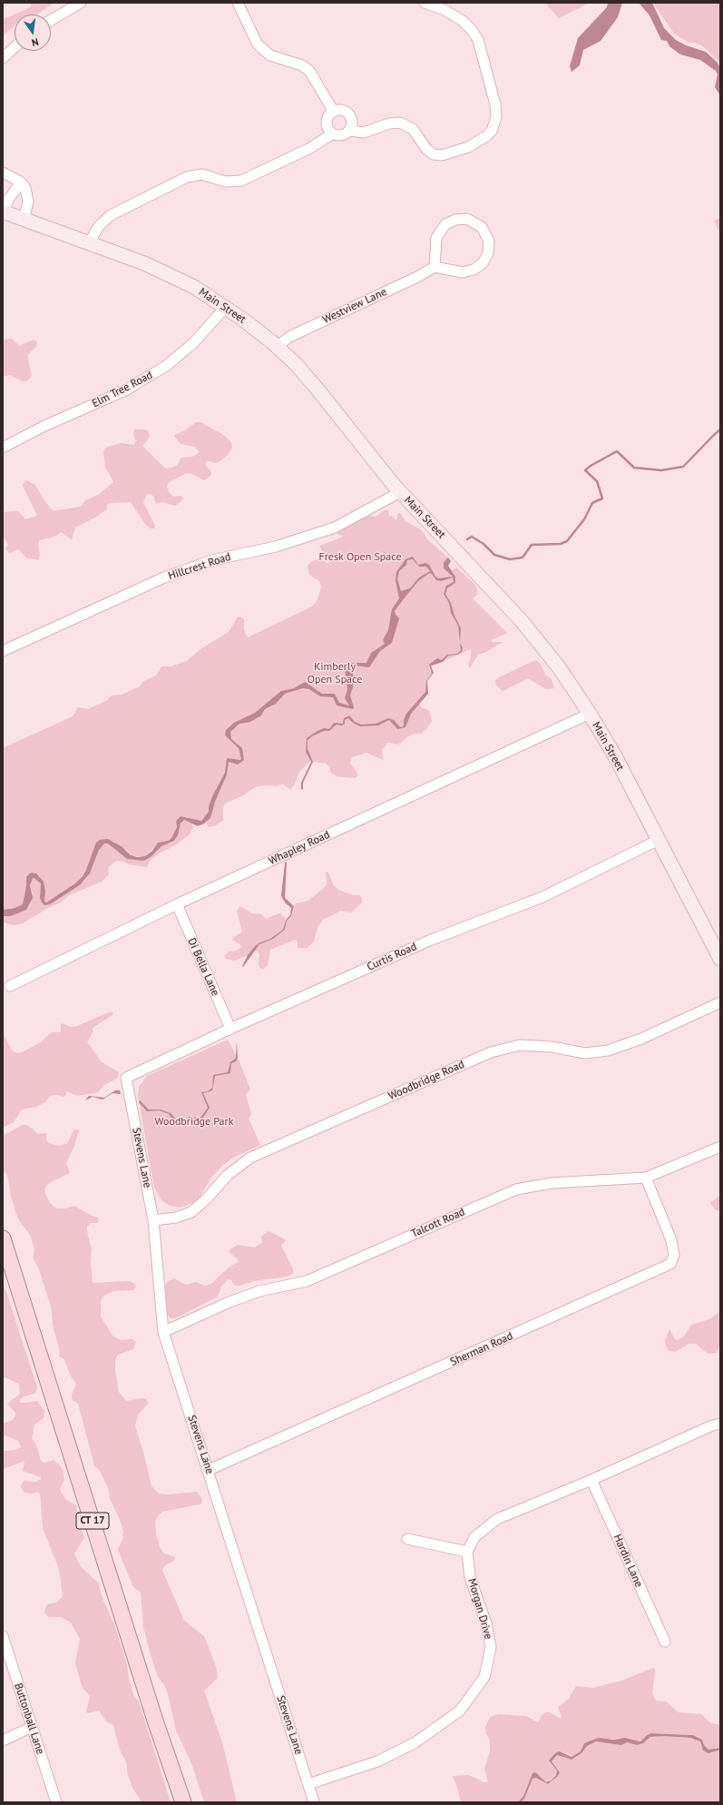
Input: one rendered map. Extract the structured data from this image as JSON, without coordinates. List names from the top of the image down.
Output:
{
  "streets": {
    "main road": ["Main Street", "CT 17"],
    "street": [
      "Westview Lane",
      "Elm Tree Road",
      "Hillcrest Road",
      "Whapley Road",
      "Curtis Road",
      "Di Bella Lane",
      "Woodbridge Road",
      "Stevens Lane",
      "Talcott Road",
      "Sherman Road",
      "Hardin Lane",
      "Morgan Drive",
      "Buttonball Lane"
    ]
  },
  "crossings": [
    ["Main Street", "Westview Lane"],
    ["Main Street", "Elm Tree Road"],
    ["Main Street", "Hillcrest Road"],
    ["Main Street", "Whapley Road"],
    ["Main Street", "Curtis Road"],
    ["Whapley Road", "Di Bella Lane"],
    ["Curtis Road", "Di Bella Lane"],
    ["Curtis Road", "Stevens Lane"],
    ["Woodbridge Road", "Stevens Lane"],
    ["Stevens Lane", "Talcott Road"],
    ["Stevens Lane", "Sherman Road"],
    ["Stevens Lane", "Morgan Drive"],
    ["Talcott Road", "Sherman Road"]
  ],
  "parks": ["Fresk Open Space", "Kimberly Open Space", "Woodbridge Park"],
  "north": "bottom"
}
